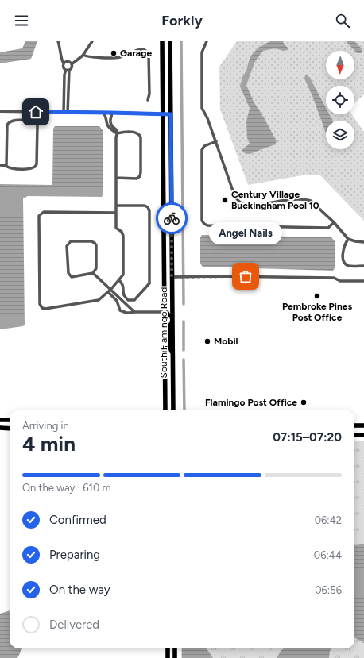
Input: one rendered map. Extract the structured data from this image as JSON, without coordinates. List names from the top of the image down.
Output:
{
  "streets": {
    "highway": ["South Flamingo Road"]
  },
  "places": [
    "Garage",
    "Century Village Buckingham Pool 10",
    "Angel Nails",
    "Pembroke Pines Post Office",
    "Mobil",
    "Flamingo Post Office"
  ],
  "north": "bottom",
  "page": {
    "header": "Forkly",
    "bubble": "Angel Nails",
    "heading": ["4 min", "Arriving in", "07:15–07:20"],
    "bar": "On the way · 610 m",
    "list": [
      ["Confirmed", "06:42"],
      ["Preparing", "06:44"],
      ["On the way", "06:56"],
      "Delivered"
    ]
  }
}
